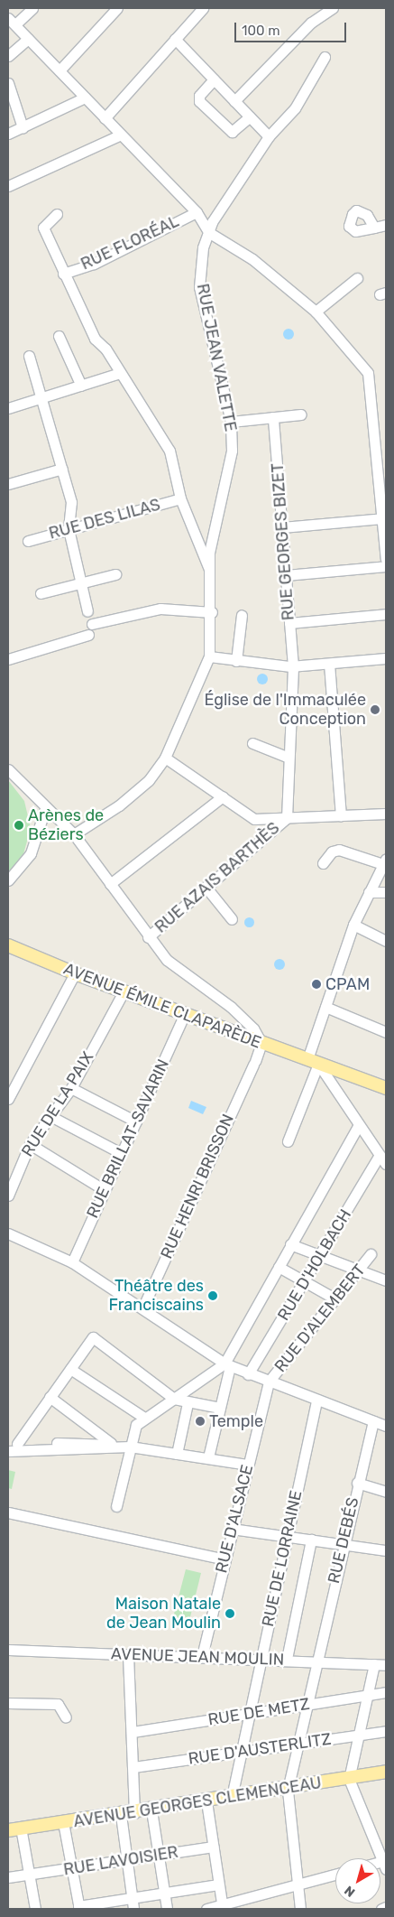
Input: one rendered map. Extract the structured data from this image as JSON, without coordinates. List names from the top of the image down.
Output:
{
  "streets": {
    "main road": ["AVENUE ÉMILE CLAPARÈDE", "AVENUE GEORGES CLEMENCEAU"],
    "street": [
      "RUE FLORÉAL",
      "RUE JEAN VALETTE",
      "RUE DES LILAS",
      "RUE GEORGES BIZET",
      "RUE AZAIS BARTHÈS",
      "RUE DE LA PAIX",
      "RUE BRILLAT-SAVARIN",
      "RUE HENRI BRISSON",
      "RUE D'HOLBACH",
      "RUE D'ALEMBERT",
      "RUE D'ALSACE",
      "RUE DEBÉS",
      "RUE DE LORRAINE",
      "AVENUE JEAN MOULIN",
      "RUE DE METZ",
      "RUE D'AUSTERLITZ",
      "RUE LAVOISIER"
    ]
  },
  "crossings": [
    ["RUE GEORGES BIZET", "RUE AZAIS BARTHÈS"],
    ["AVENUE ÉMILE CLAPARÈDE", "RUE DE LA PAIX"],
    ["AVENUE ÉMILE CLAPARÈDE", "RUE BRILLAT-SAVARIN"],
    ["AVENUE ÉMILE CLAPARÈDE", "RUE HENRI BRISSON"],
    ["RUE D'ALEMBERT", "RUE D'ALSACE"],
    ["RUE D'ALSACE", "AVENUE JEAN MOULIN"],
    ["RUE DEBÉS", "AVENUE JEAN MOULIN"],
    ["RUE DEBÉS", "RUE DE METZ"],
    ["RUE DEBÉS", "RUE D'AUSTERLITZ"],
    ["RUE DEBÉS", "AVENUE GEORGES CLEMENCEAU"],
    ["RUE DE LORRAINE", "AVENUE JEAN MOULIN"],
    ["RUE DE LORRAINE", "RUE DE METZ"],
    ["RUE DE LORRAINE", "RUE D'AUSTERLITZ"],
    ["RUE DE LORRAINE", "AVENUE GEORGES CLEMENCEAU"]
  ],
  "places": [
    "Église de l'Immaculée Conception",
    "Arènes de Béziers",
    "CPAM",
    "Théâtre des Franciscains",
    "Temple",
    "Maison Natale de Jean Moulin"
  ],
  "scale_bar": "100 m",
  "north": "bottom left"
}
